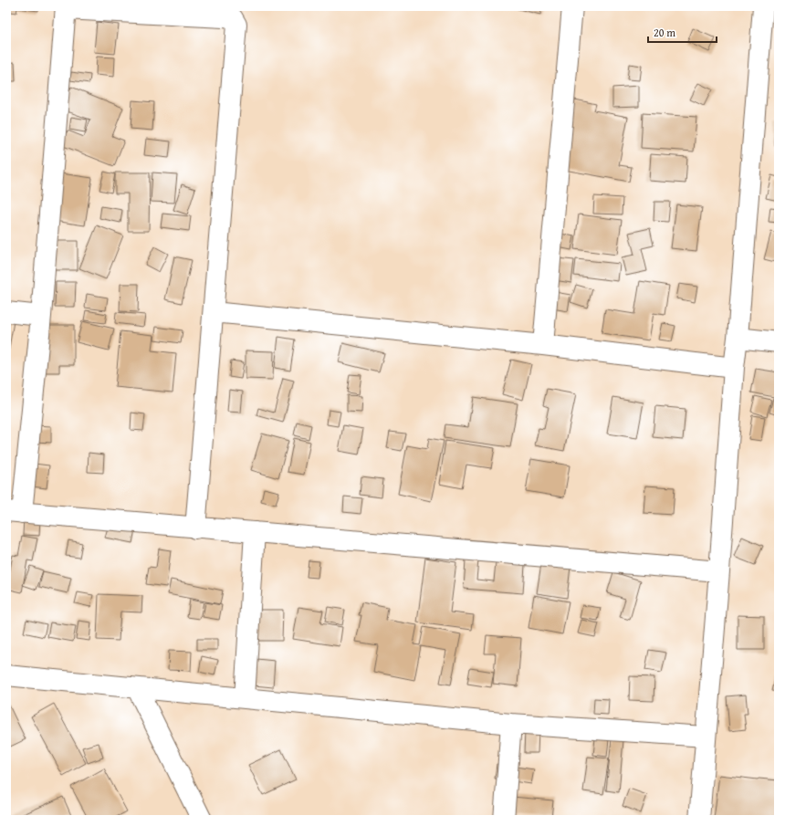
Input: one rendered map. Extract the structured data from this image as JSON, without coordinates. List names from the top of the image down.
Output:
{
  "scale_bar": "20 m"
}
